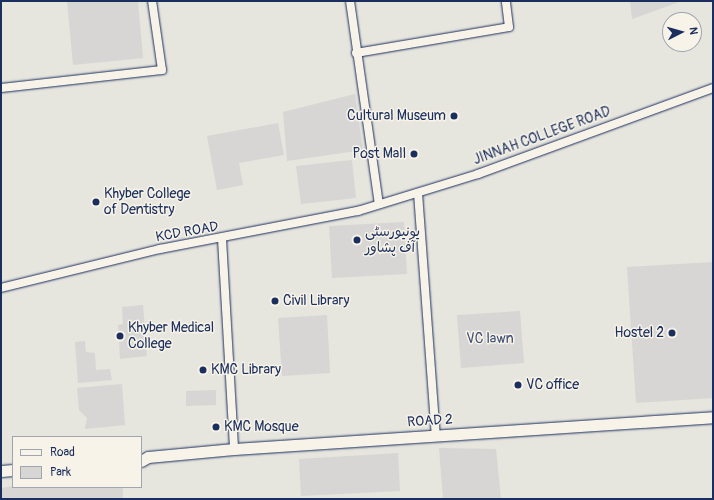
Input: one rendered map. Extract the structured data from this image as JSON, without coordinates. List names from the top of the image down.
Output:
{
  "streets": {
    "street": ["JINNAH COLLEGE ROAD", "KCD ROAD", "ROAD 2"]
  },
  "crossings": [
    ["JINNAH COLLEGE ROAD", "KCD ROAD"]
  ],
  "parks": ["VC lawn"],
  "places": [
    "Cultural Museum",
    "Post Mall",
    "Khyber College of Dentistry",
    "یونیورسٹی آف پشاور",
    "Civil Library",
    "Hostel 2",
    "Khyber Medical College",
    "KMC Library",
    "VC office",
    "KMC Mosque"
  ],
  "legend": ["Road", "Park"],
  "north": "right"
}
